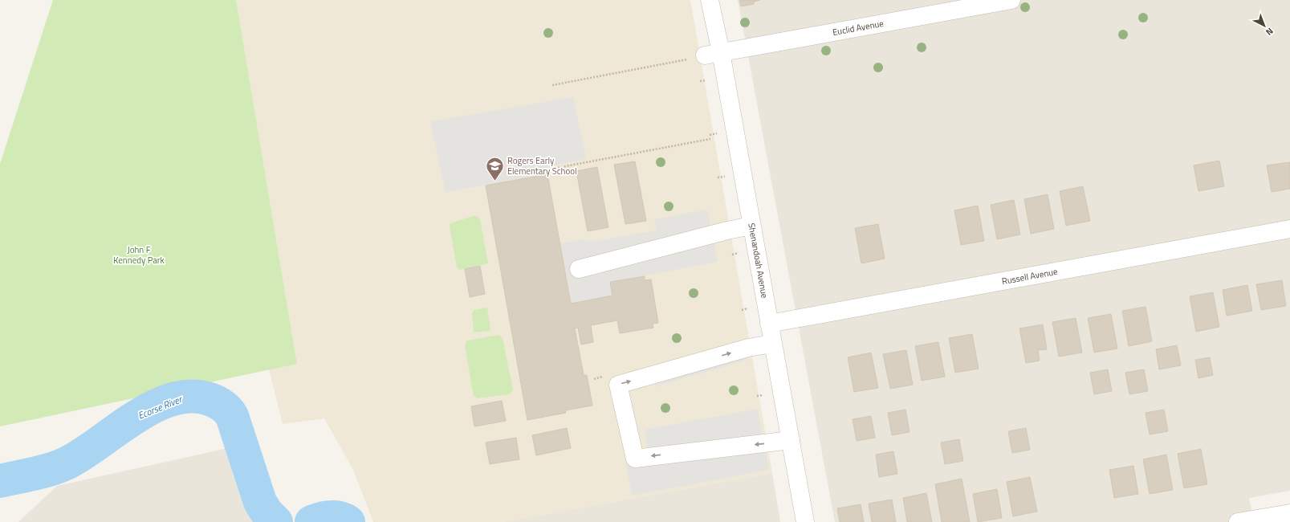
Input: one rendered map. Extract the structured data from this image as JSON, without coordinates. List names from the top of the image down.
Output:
{
  "streets": {
    "street": ["Euclid Avenue", "Shenandoah Avenue", "Russell Avenue"]
  },
  "crossings": [
    ["Euclid Avenue", "Shenandoah Avenue"],
    ["Shenandoah Avenue", "Russell Avenue"]
  ],
  "water": ["Ecorse River"],
  "parks": ["John F Kennedy Park"],
  "places": {
    "school or university": ["Rogers Early Elementary School"]
  },
  "north": "bottom right"
}
